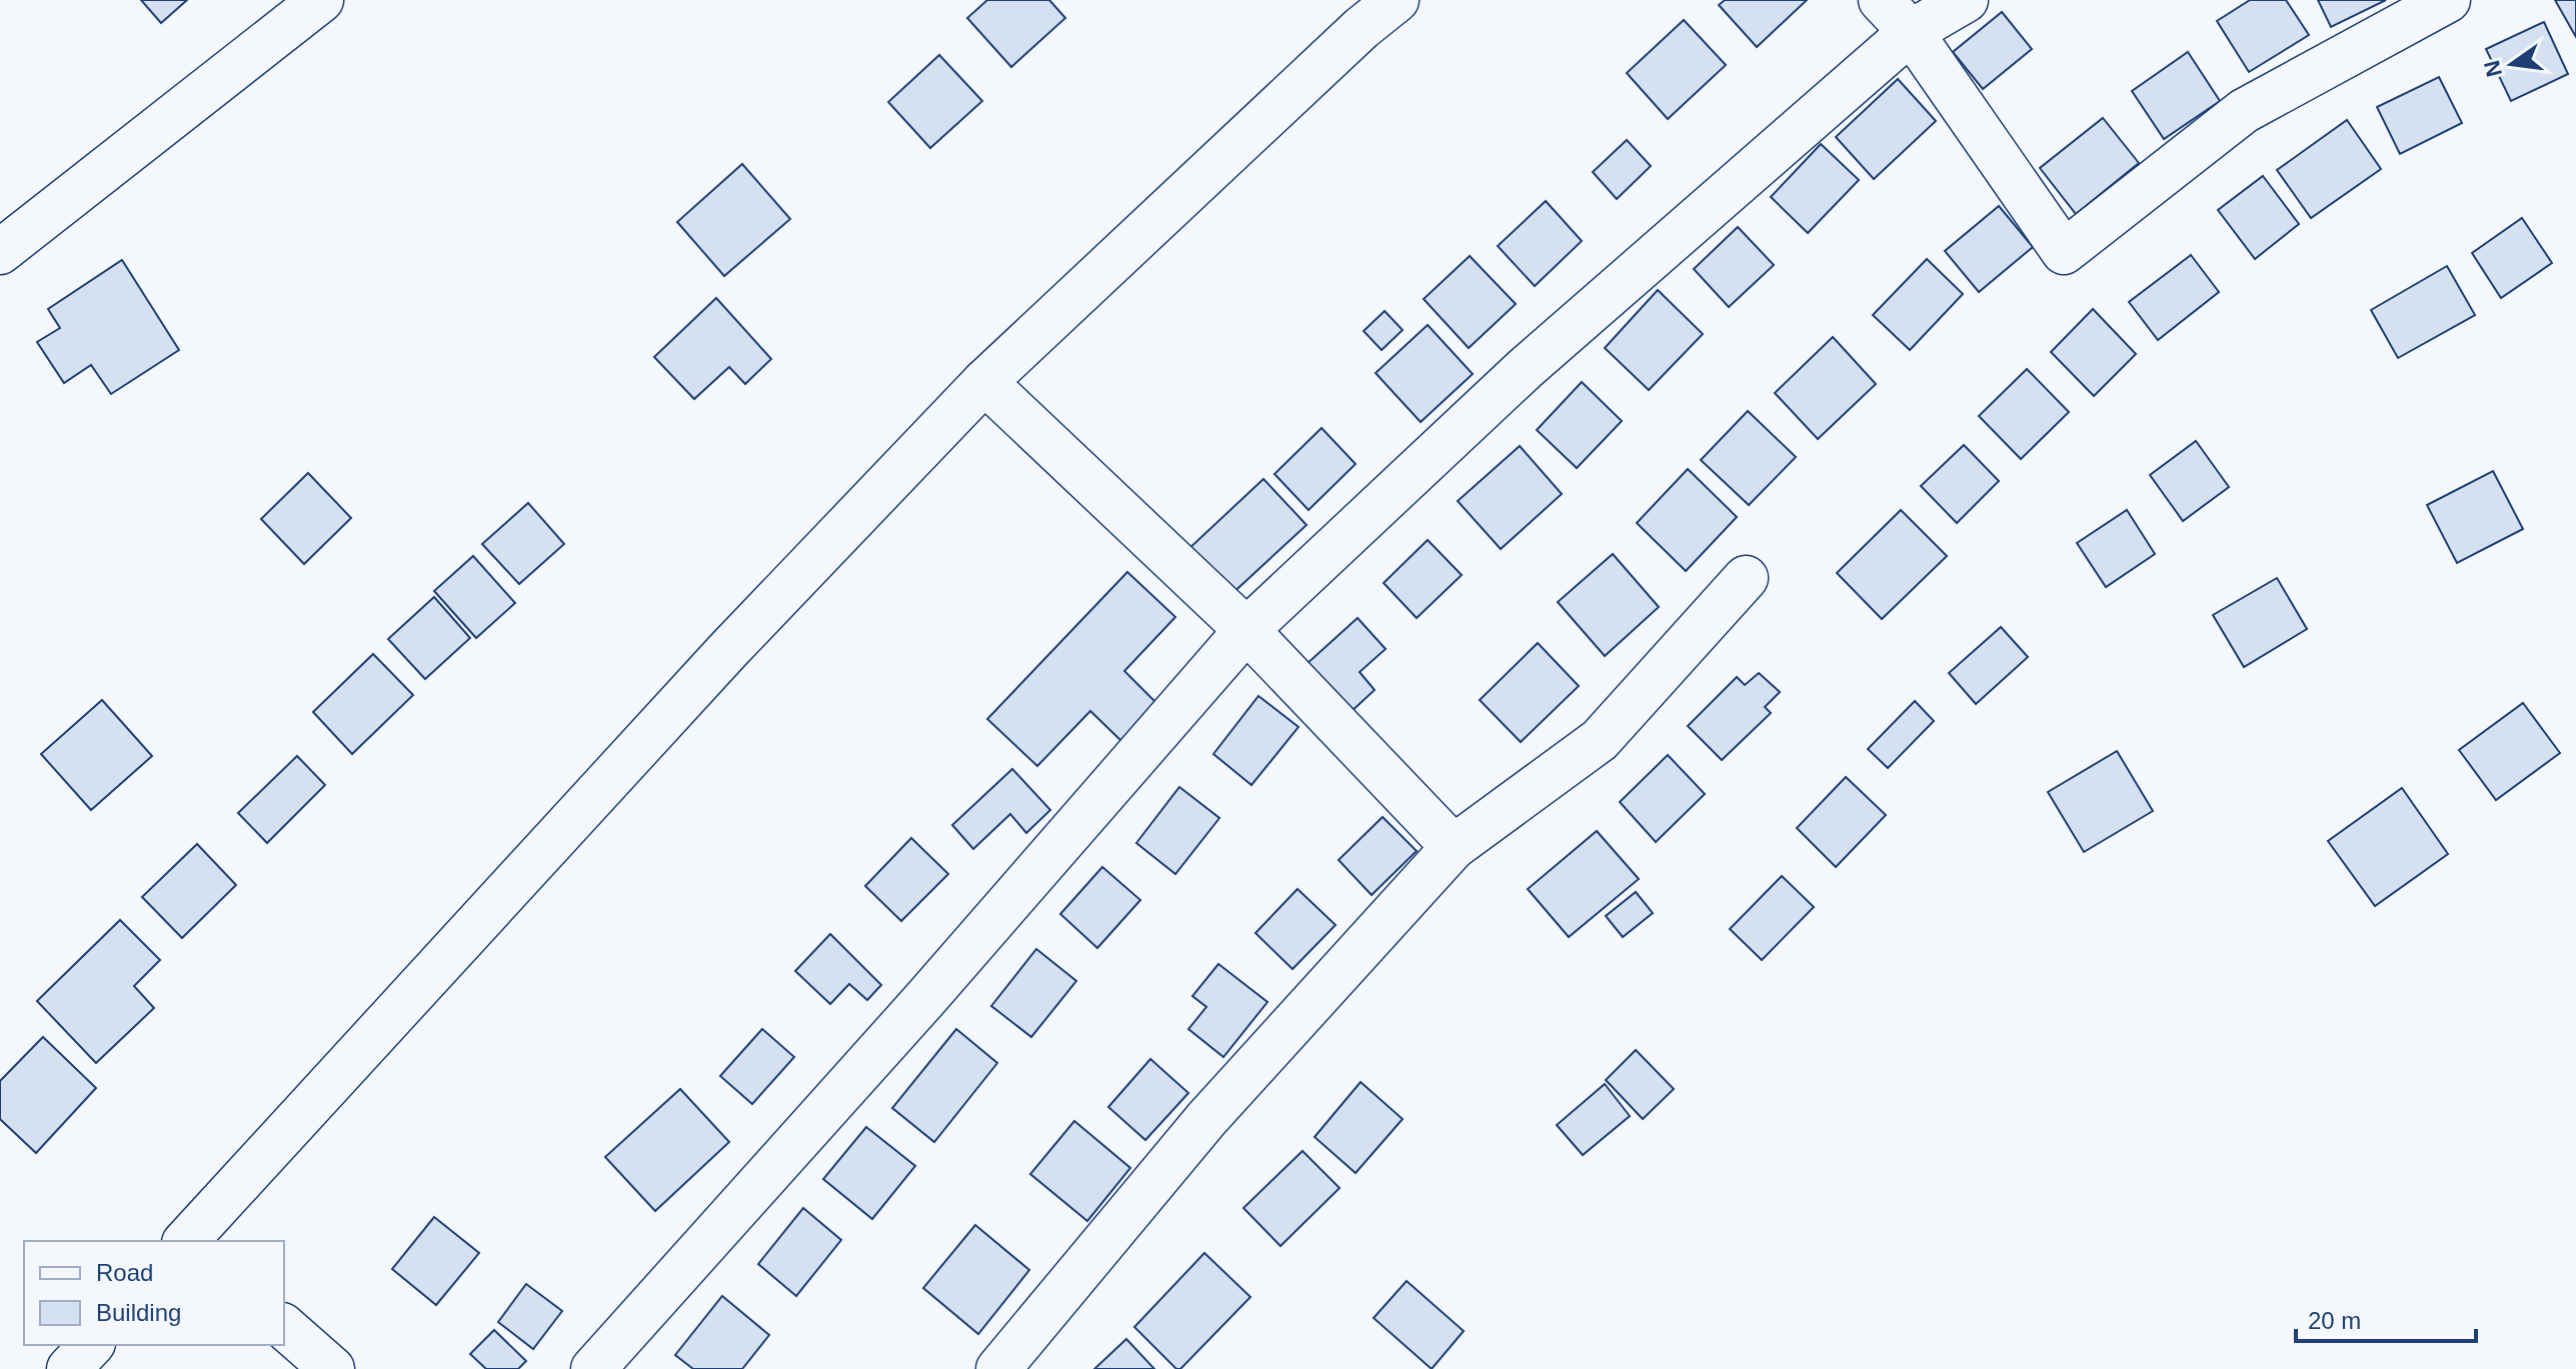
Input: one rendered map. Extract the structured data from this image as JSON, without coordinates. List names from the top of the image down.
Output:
{
  "legend": ["Road", "Building"],
  "scale_bar": "20 m",
  "north": "left"
}
